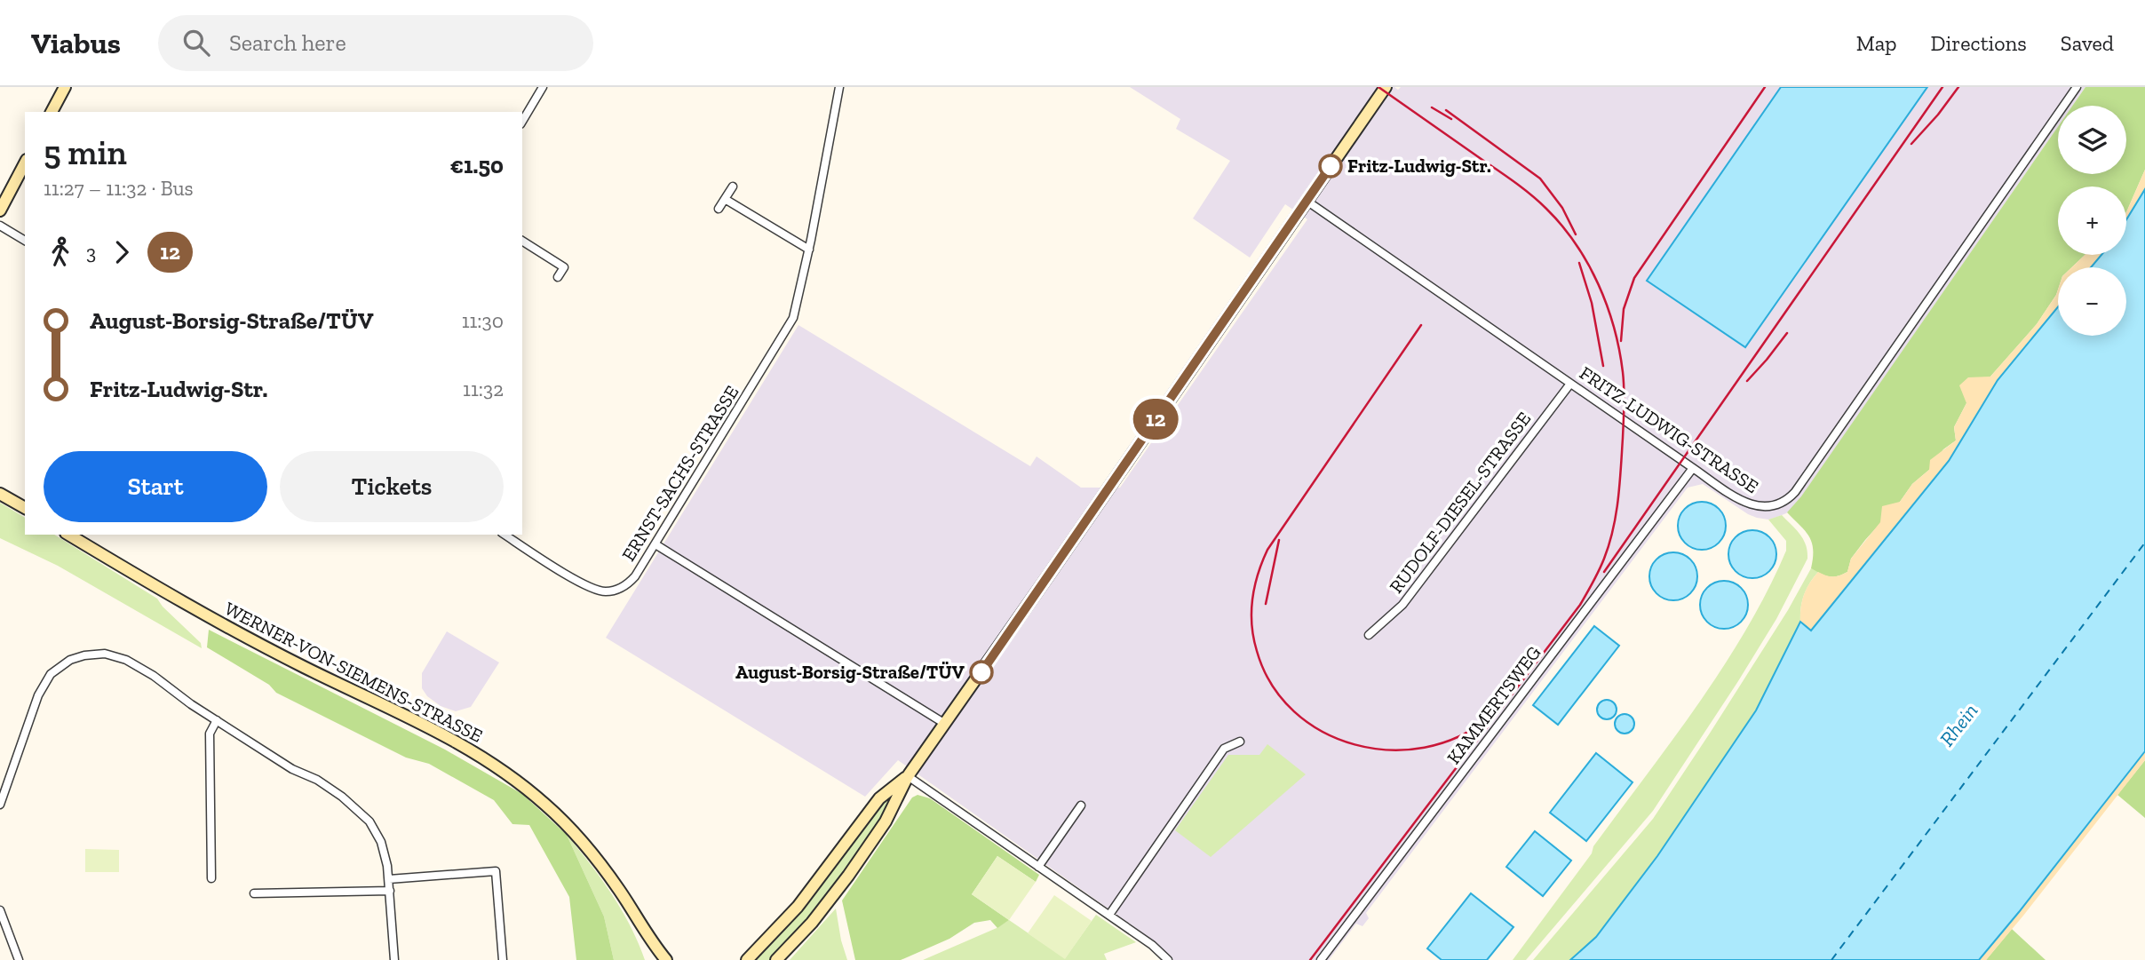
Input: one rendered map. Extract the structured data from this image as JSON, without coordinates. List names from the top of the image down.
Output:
{
  "streets": {
    "main road": ["WERNER-VON-SIEMENS-STRASSE"],
    "street": [
      "FRITZ-LUDWIG-STRASSE",
      "ERNST-SACHS-STRASSE",
      "RUDOLF-DIESEL-STRASSE",
      "KAMMERTSWEG"
    ]
  },
  "crossings": [
    ["FRITZ-LUDWIG-STRASSE", "RUDOLF-DIESEL-STRASSE"],
    ["FRITZ-LUDWIG-STRASSE", "KAMMERTSWEG"]
  ],
  "water": ["Rhein"],
  "places": ["Fritz-Ludwig-Str.", "August-Borsig-Straße/TÜV"],
  "lines": ["bus line 12"],
  "page": {
    "header": "Viabus",
    "search": "Search here",
    "nav": ["Map", "Directions", "Saved"],
    "on_map": "12",
    "map_buttons": ["+", "−"],
    "heading": ["5 min", "11:27 – 11:32 · Bus", "€1.50"],
    "legs": ["3", "12"],
    "list": [
      {
        "name": "August-Borsig-Straße/TÜV",
        "value": "11:30"
      },
      {
        "name": "Fritz-Ludwig-Str.",
        "value": "11:32"
      }
    ],
    "buttons": ["Start", "Tickets"]
  }
}
